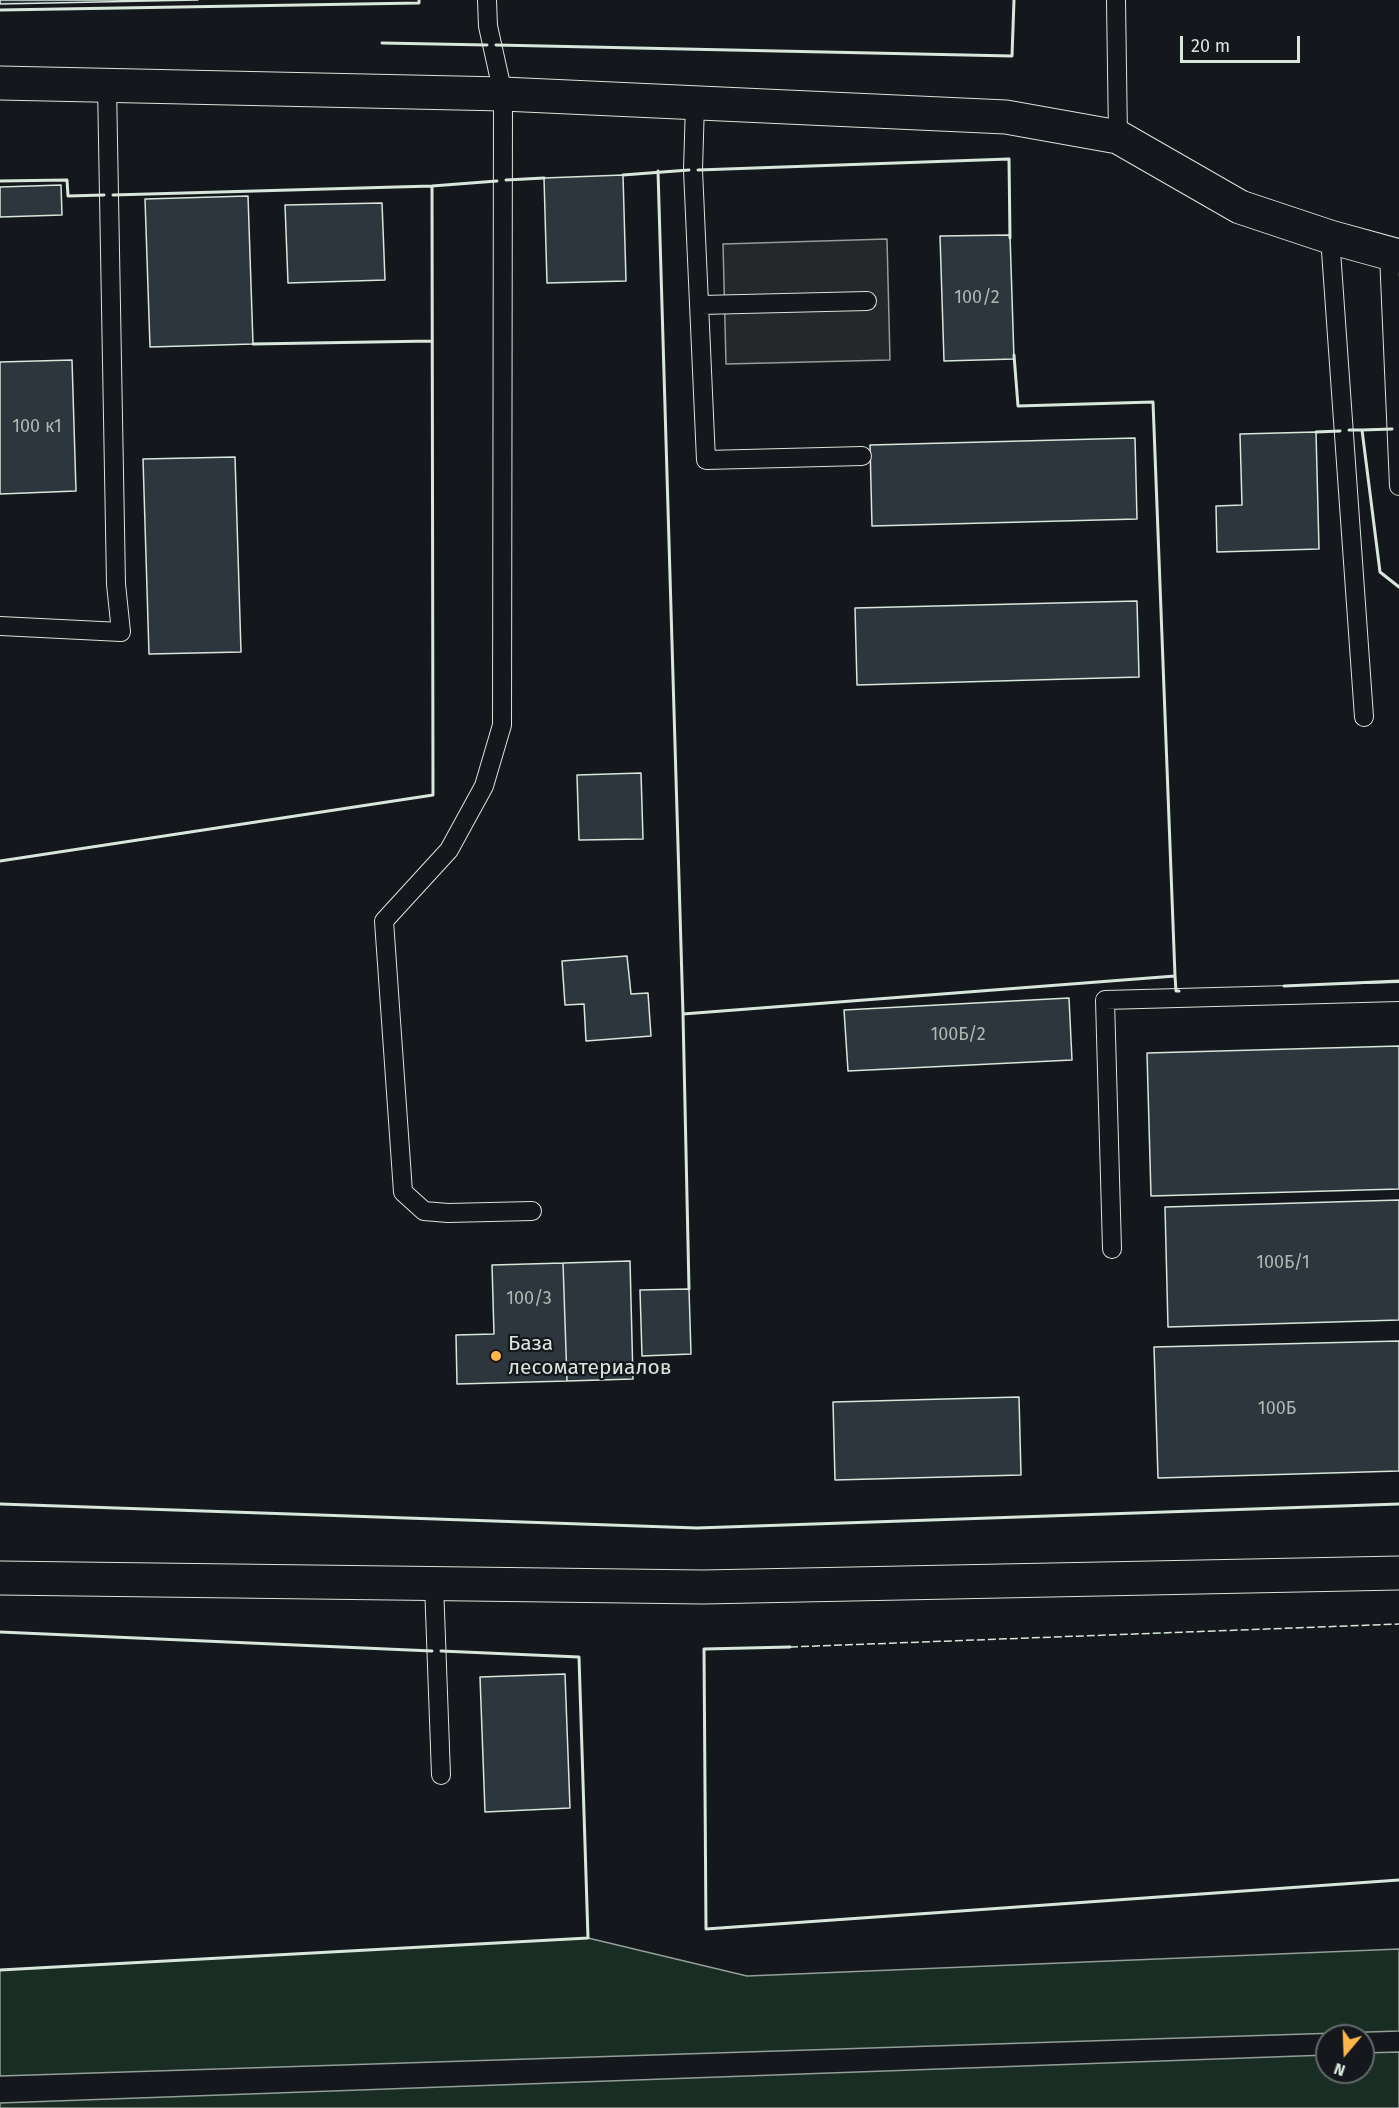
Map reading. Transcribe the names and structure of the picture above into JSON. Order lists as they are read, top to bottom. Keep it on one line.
{"places":["База лесоматериалов"],"house_numbers":["100/2","100 к1","100Б/2","100Б/1","100/3","100Б"],"scale_bar":"20 m","north":"bottom"}
